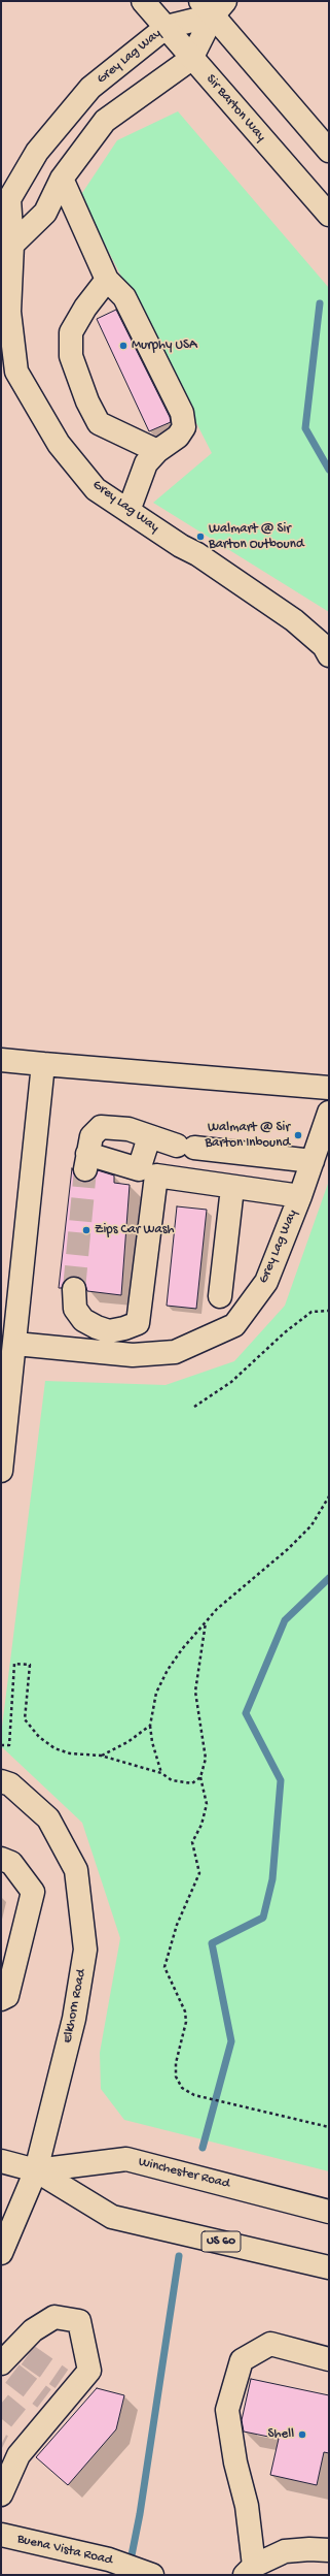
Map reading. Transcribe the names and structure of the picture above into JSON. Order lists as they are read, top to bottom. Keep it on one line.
{"streets":{"main road":["Grey Lag Way","Sir Barton Way","Elkhorn Road","Winchester Road","US 60","Buena Vista Road"]},"crossings":[["Grey Lag Way","Sir Barton Way"],["Elkhorn Road","Winchester Road"]],"places":["Murphy USA","Walmart @ Sir Barton Outbound","Walmart @ Sir Barton Inbound","Zips Car Wash","Shell"]}
